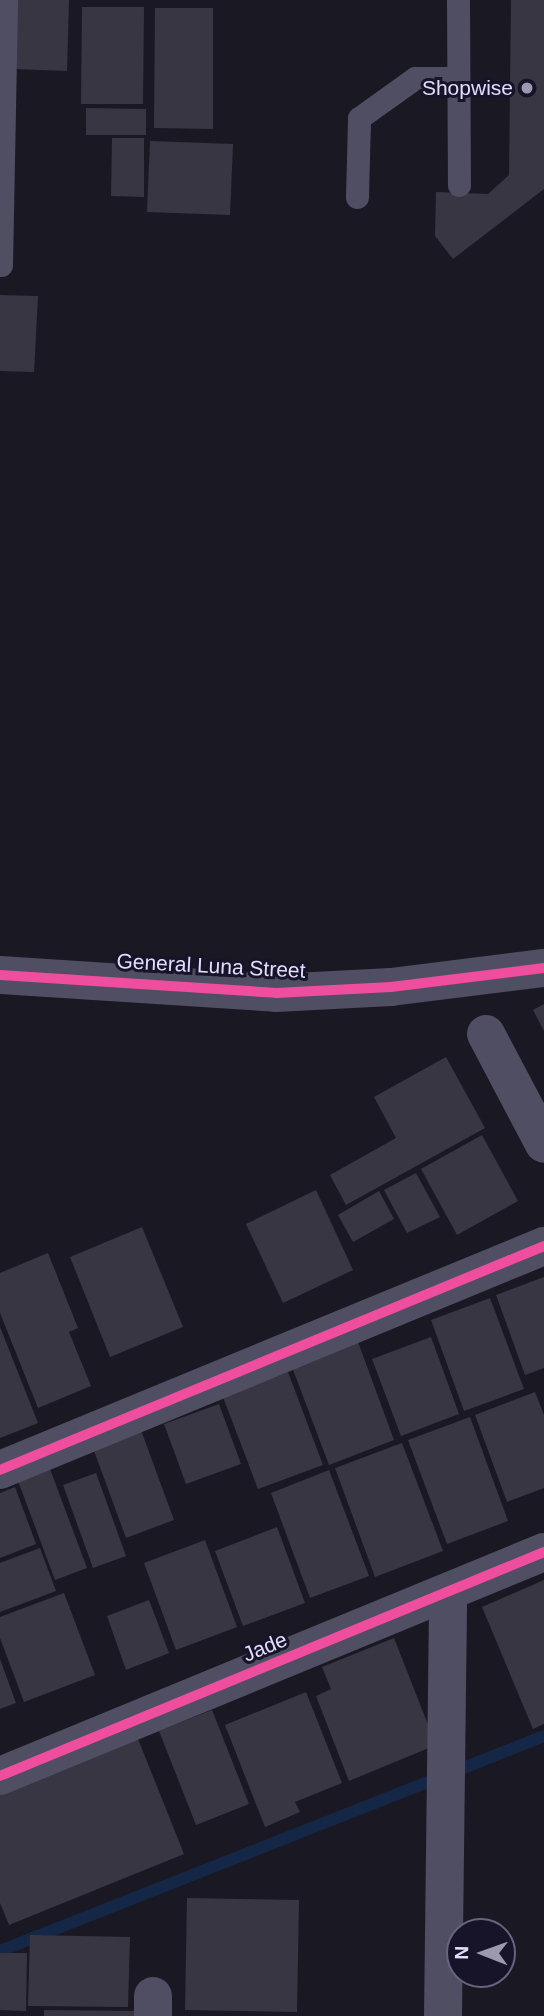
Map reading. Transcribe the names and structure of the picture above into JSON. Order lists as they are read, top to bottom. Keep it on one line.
{"streets":{"street":["General Luna Street","Jade"]},"places":["Shopwise"],"north":"left"}
